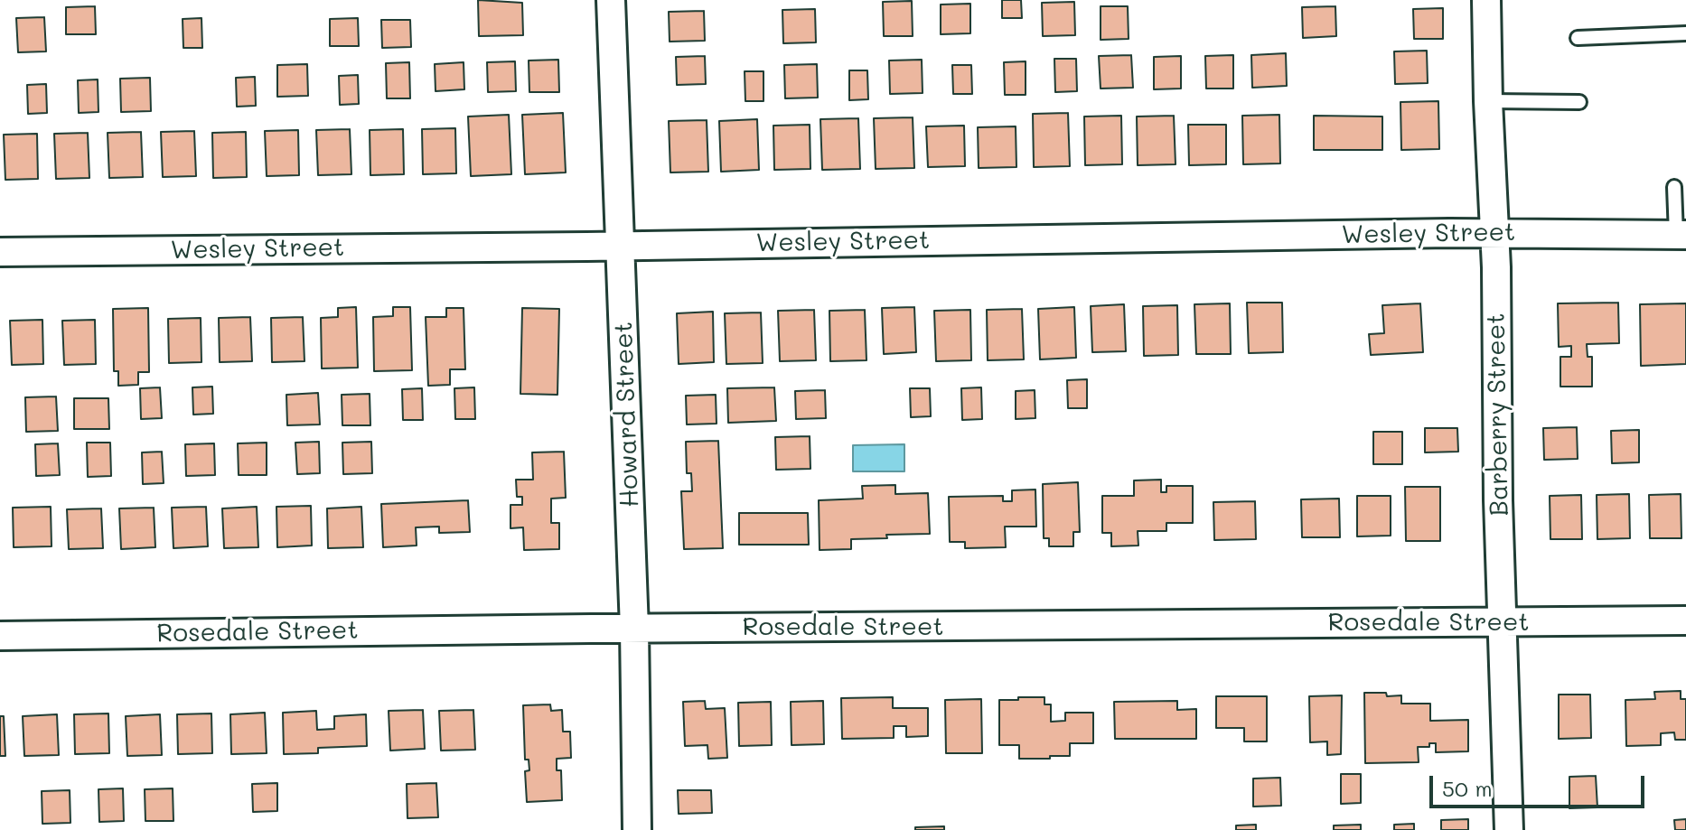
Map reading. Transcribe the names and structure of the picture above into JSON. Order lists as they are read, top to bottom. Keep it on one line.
{"streets":{"street":["Wesley Street","Howard Street","Barberry Street","Rosedale Street"]},"crossings":[["Wesley Street","Howard Street"],["Wesley Street","Barberry Street"],["Howard Street","Rosedale Street"],["Barberry Street","Rosedale Street"]],"scale_bar":"50 m"}
